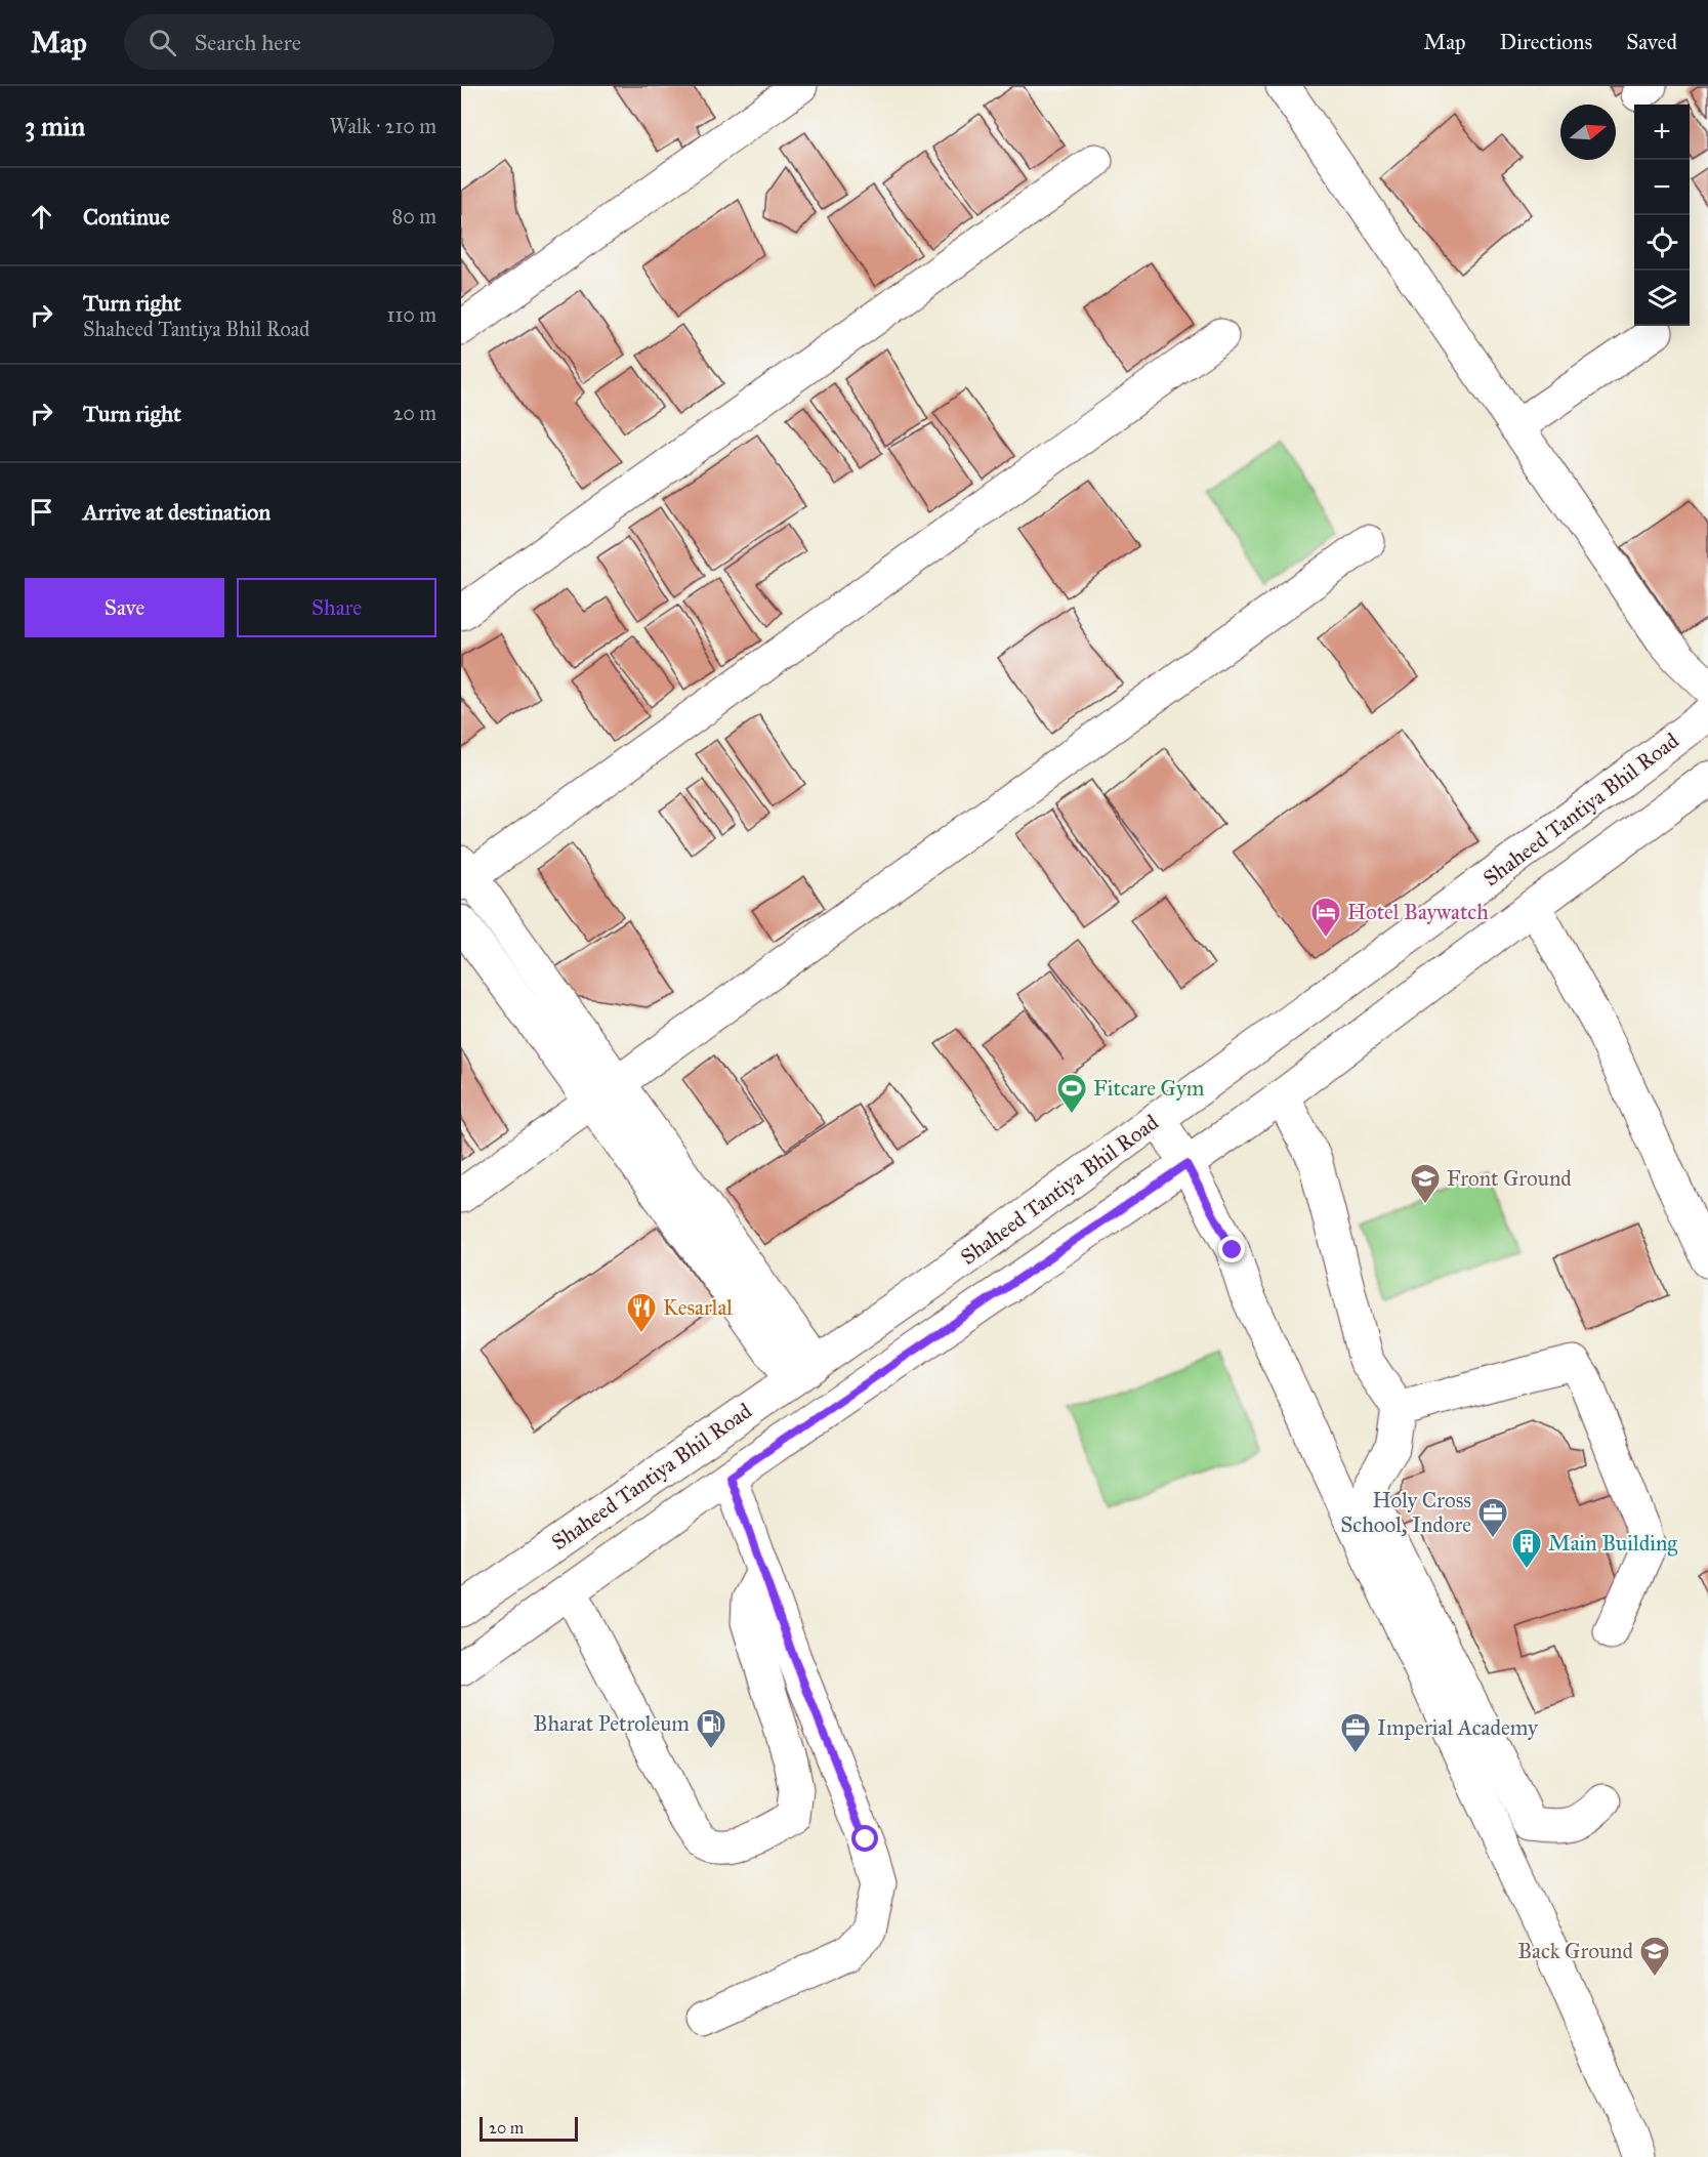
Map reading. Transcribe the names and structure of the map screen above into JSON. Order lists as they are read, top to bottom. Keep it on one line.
{"streets":{"street":["Shaheed Tantiya Bhil Road"]},"places":{"hotel":["Hotel Baywatch"],"sports":["Fitcare Gym"],"school or university":["Front Ground","Back Ground"],"restaurant":["Kesarlal"],"office":["Holy Cross School, Indore","Imperial Academy"],"building":["Main Building"],"fuel station":["Bharat Petroleum"]},"scale_bar":"20 m","north":"right","page":{"header":"Map","search":"Search here","nav":["Map","Directions","Saved"],"heading":["3 min","Walk · 210 m"],"map_buttons":["+","−"],"list":[["Continue","80 m"],["Turn right","Shaheed Tantiya Bhil Road","110 m"],["Turn right","20 m"],"Arrive at destination"],"buttons":["Save","Share"],"scale":"20 m"}}
